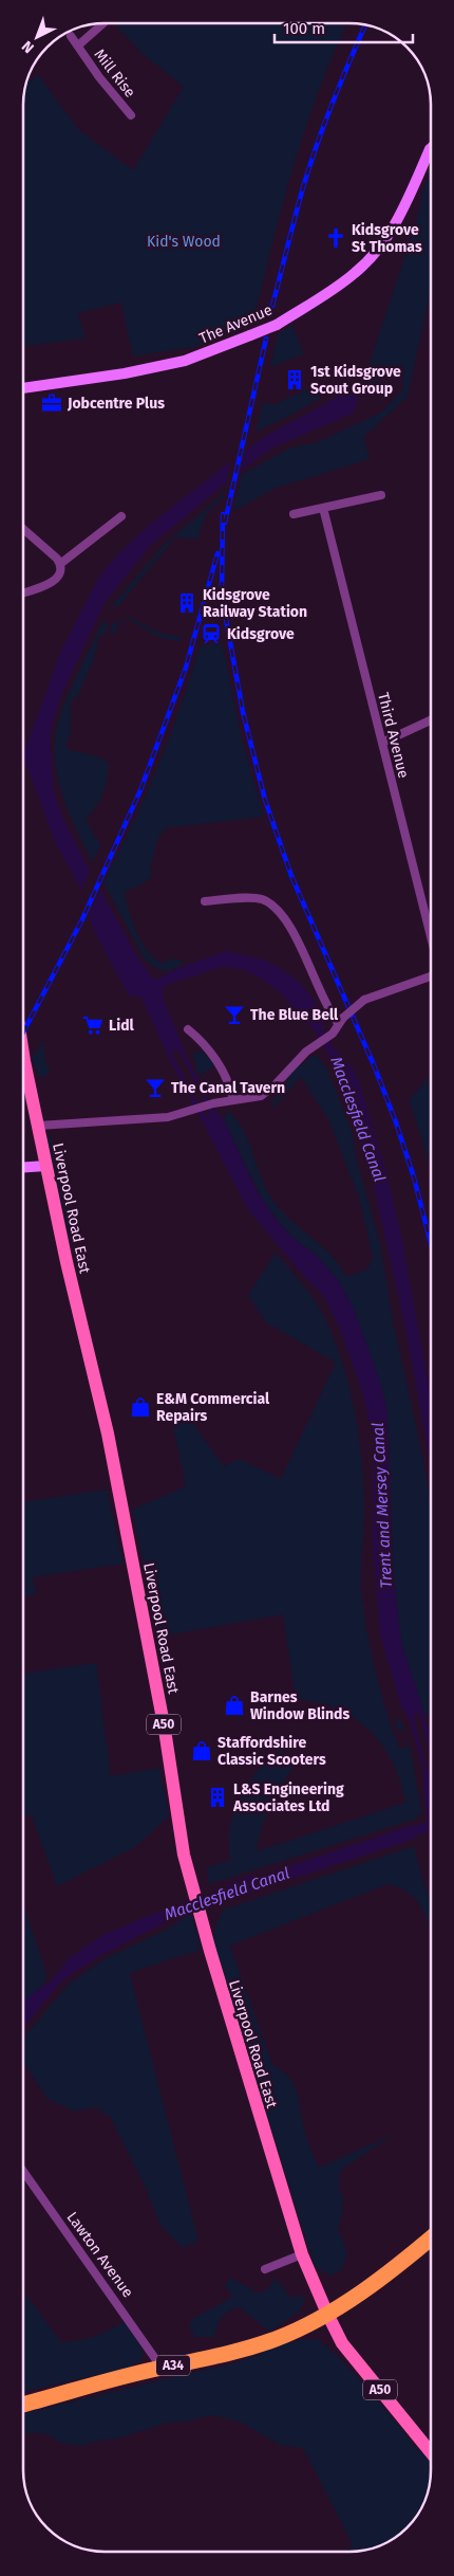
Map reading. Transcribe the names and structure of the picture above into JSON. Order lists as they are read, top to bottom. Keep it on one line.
{"streets":{"highway":["A34"],"main road":["The Avenue","Liverpool Road East","A50"],"street":["Mill Rise","Third Avenue","Lawton Avenue"]},"crossings":[["Liverpool Road East","A50"],["Liverpool Road East","A34"],["A50","A34"],["Lawton Avenue","A34"]],"water":["Macclesfield Canal","Trent and Mersey Canal"],"parks":["Kid's Wood"],"places":{"church":["Kidsgrove St Thomas"],"building":["1st Kidsgrove Scout Group","Kidsgrove Railway Station","L&S Engineering Associates Ltd"],"office":["Jobcentre Plus"],"station":["Kidsgrove"],"bar":["The Blue Bell","The Canal Tavern"],"supermarket":["Lidl"],"shop":["E&M Commercial Repairs","Barnes Window Blinds","Staffordshire Classic Scooters"]},"scale_bar":"100 m","north":"bottom left"}
